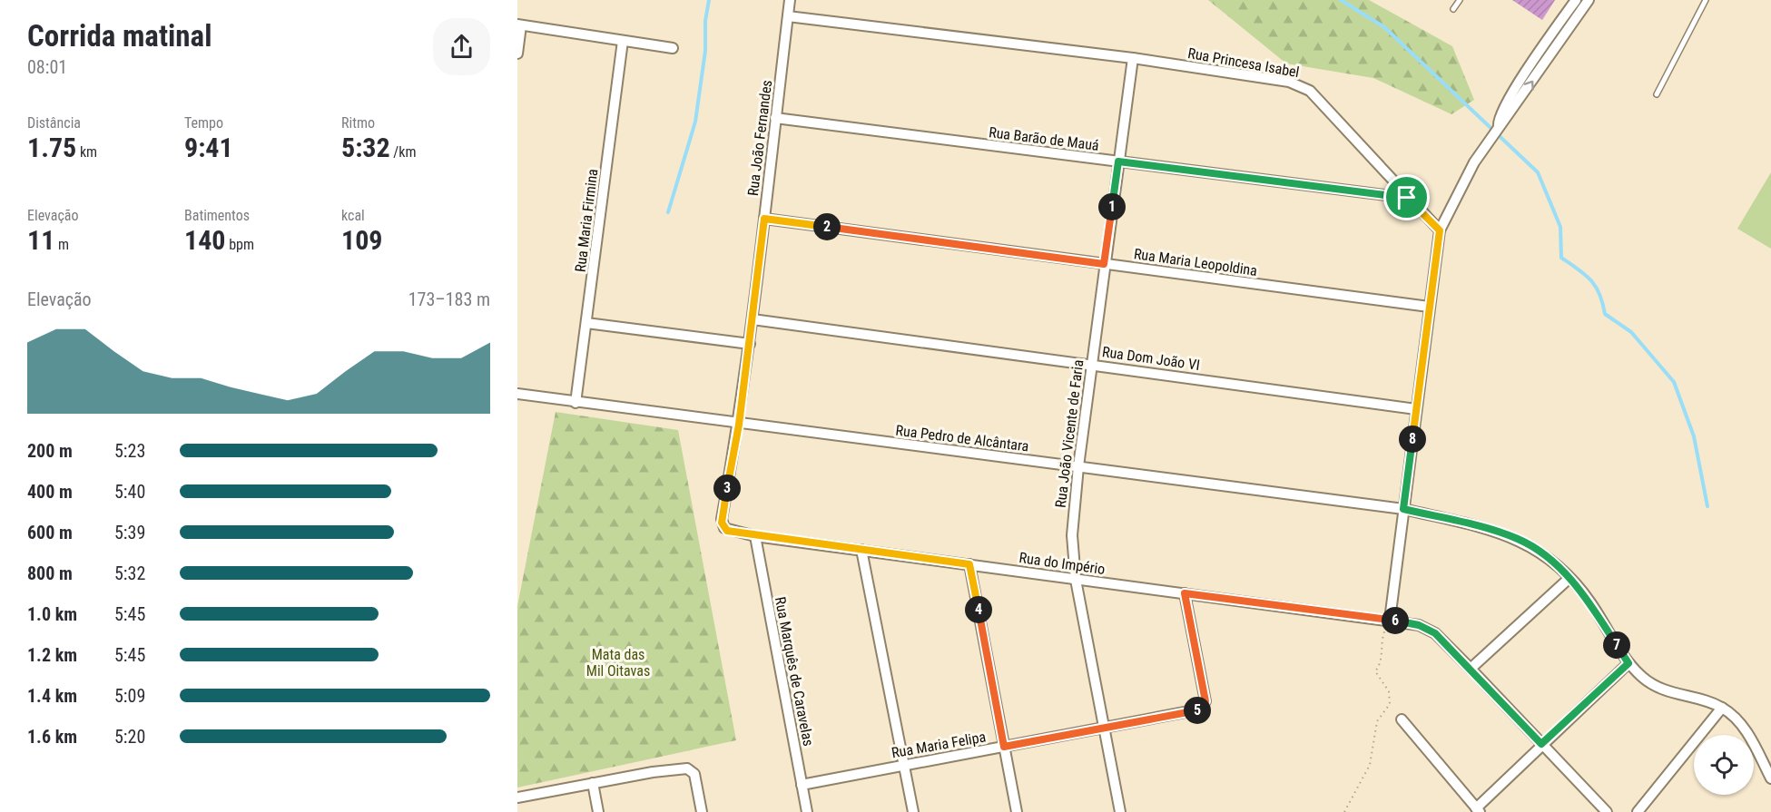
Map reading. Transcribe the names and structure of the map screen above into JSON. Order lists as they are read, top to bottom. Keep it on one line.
{"streets":{"street":["Rua Princesa Isabel","Rua João Fernandes","Rua Barão de Mauá","Rua Maria Firmina","Rua Maria Leopoldina","Rua Dom João VI","Rua João Vicente de Faria","Rua Pedro de Alcântara","Rua do Império","Rua Marquês de Caravelas","Rua Maria Felipa"]},"crossings":[["Rua Princesa Isabel","Rua João Fernandes"],["Rua Princesa Isabel","Rua Barão de Mauá"],["Rua Princesa Isabel","Rua João Vicente de Faria"],["Rua João Fernandes","Rua Barão de Mauá"],["Rua João Fernandes","Rua Maria Leopoldina"],["Rua João Fernandes","Rua Dom João VI"],["Rua João Fernandes","Rua Pedro de Alcântara"],["Rua João Fernandes","Rua do Império"],["Rua Barão de Mauá","Rua João Vicente de Faria"],["Rua Maria Firmina","Rua Pedro de Alcântara"],["Rua Maria Leopoldina","Rua João Vicente de Faria"],["Rua Dom João VI","Rua João Vicente de Faria"],["Rua João Vicente de Faria","Rua Pedro de Alcântara"],["Rua João Vicente de Faria","Rua do Império"],["Rua João Vicente de Faria","Rua Maria Felipa"],["Rua do Império","Rua Marquês de Caravelas"],["Rua do Império","Rua Maria Felipa"],["Rua Marquês de Caravelas","Rua Maria Felipa"]],"parks":["Mata das Mil Oitavas"],"page":{"heading":["Corrida matinal","08:01"],"stats":[["Distância","1.75 km"],["Tempo","9:41"],["Ritmo","5:32 /km"],["Elevação","11 m"],["Batimentos","140 bpm"],["kcal","109"]],"pins":["1","2","8","3","4","6","7","5"],"chart":["Elevação","173–183 m"],"list":[{"name":"200 m","note":"5:23"},{"name":"400 m","note":"5:40"},{"name":"600 m","note":"5:39"},{"name":"800 m","note":"5:32"},{"name":"1.0 km","note":"5:45"},{"name":"1.2 km","note":"5:45"},{"name":"1.4 km","note":"5:09"},{"name":"1.6 km","note":"5:20"}]}}
